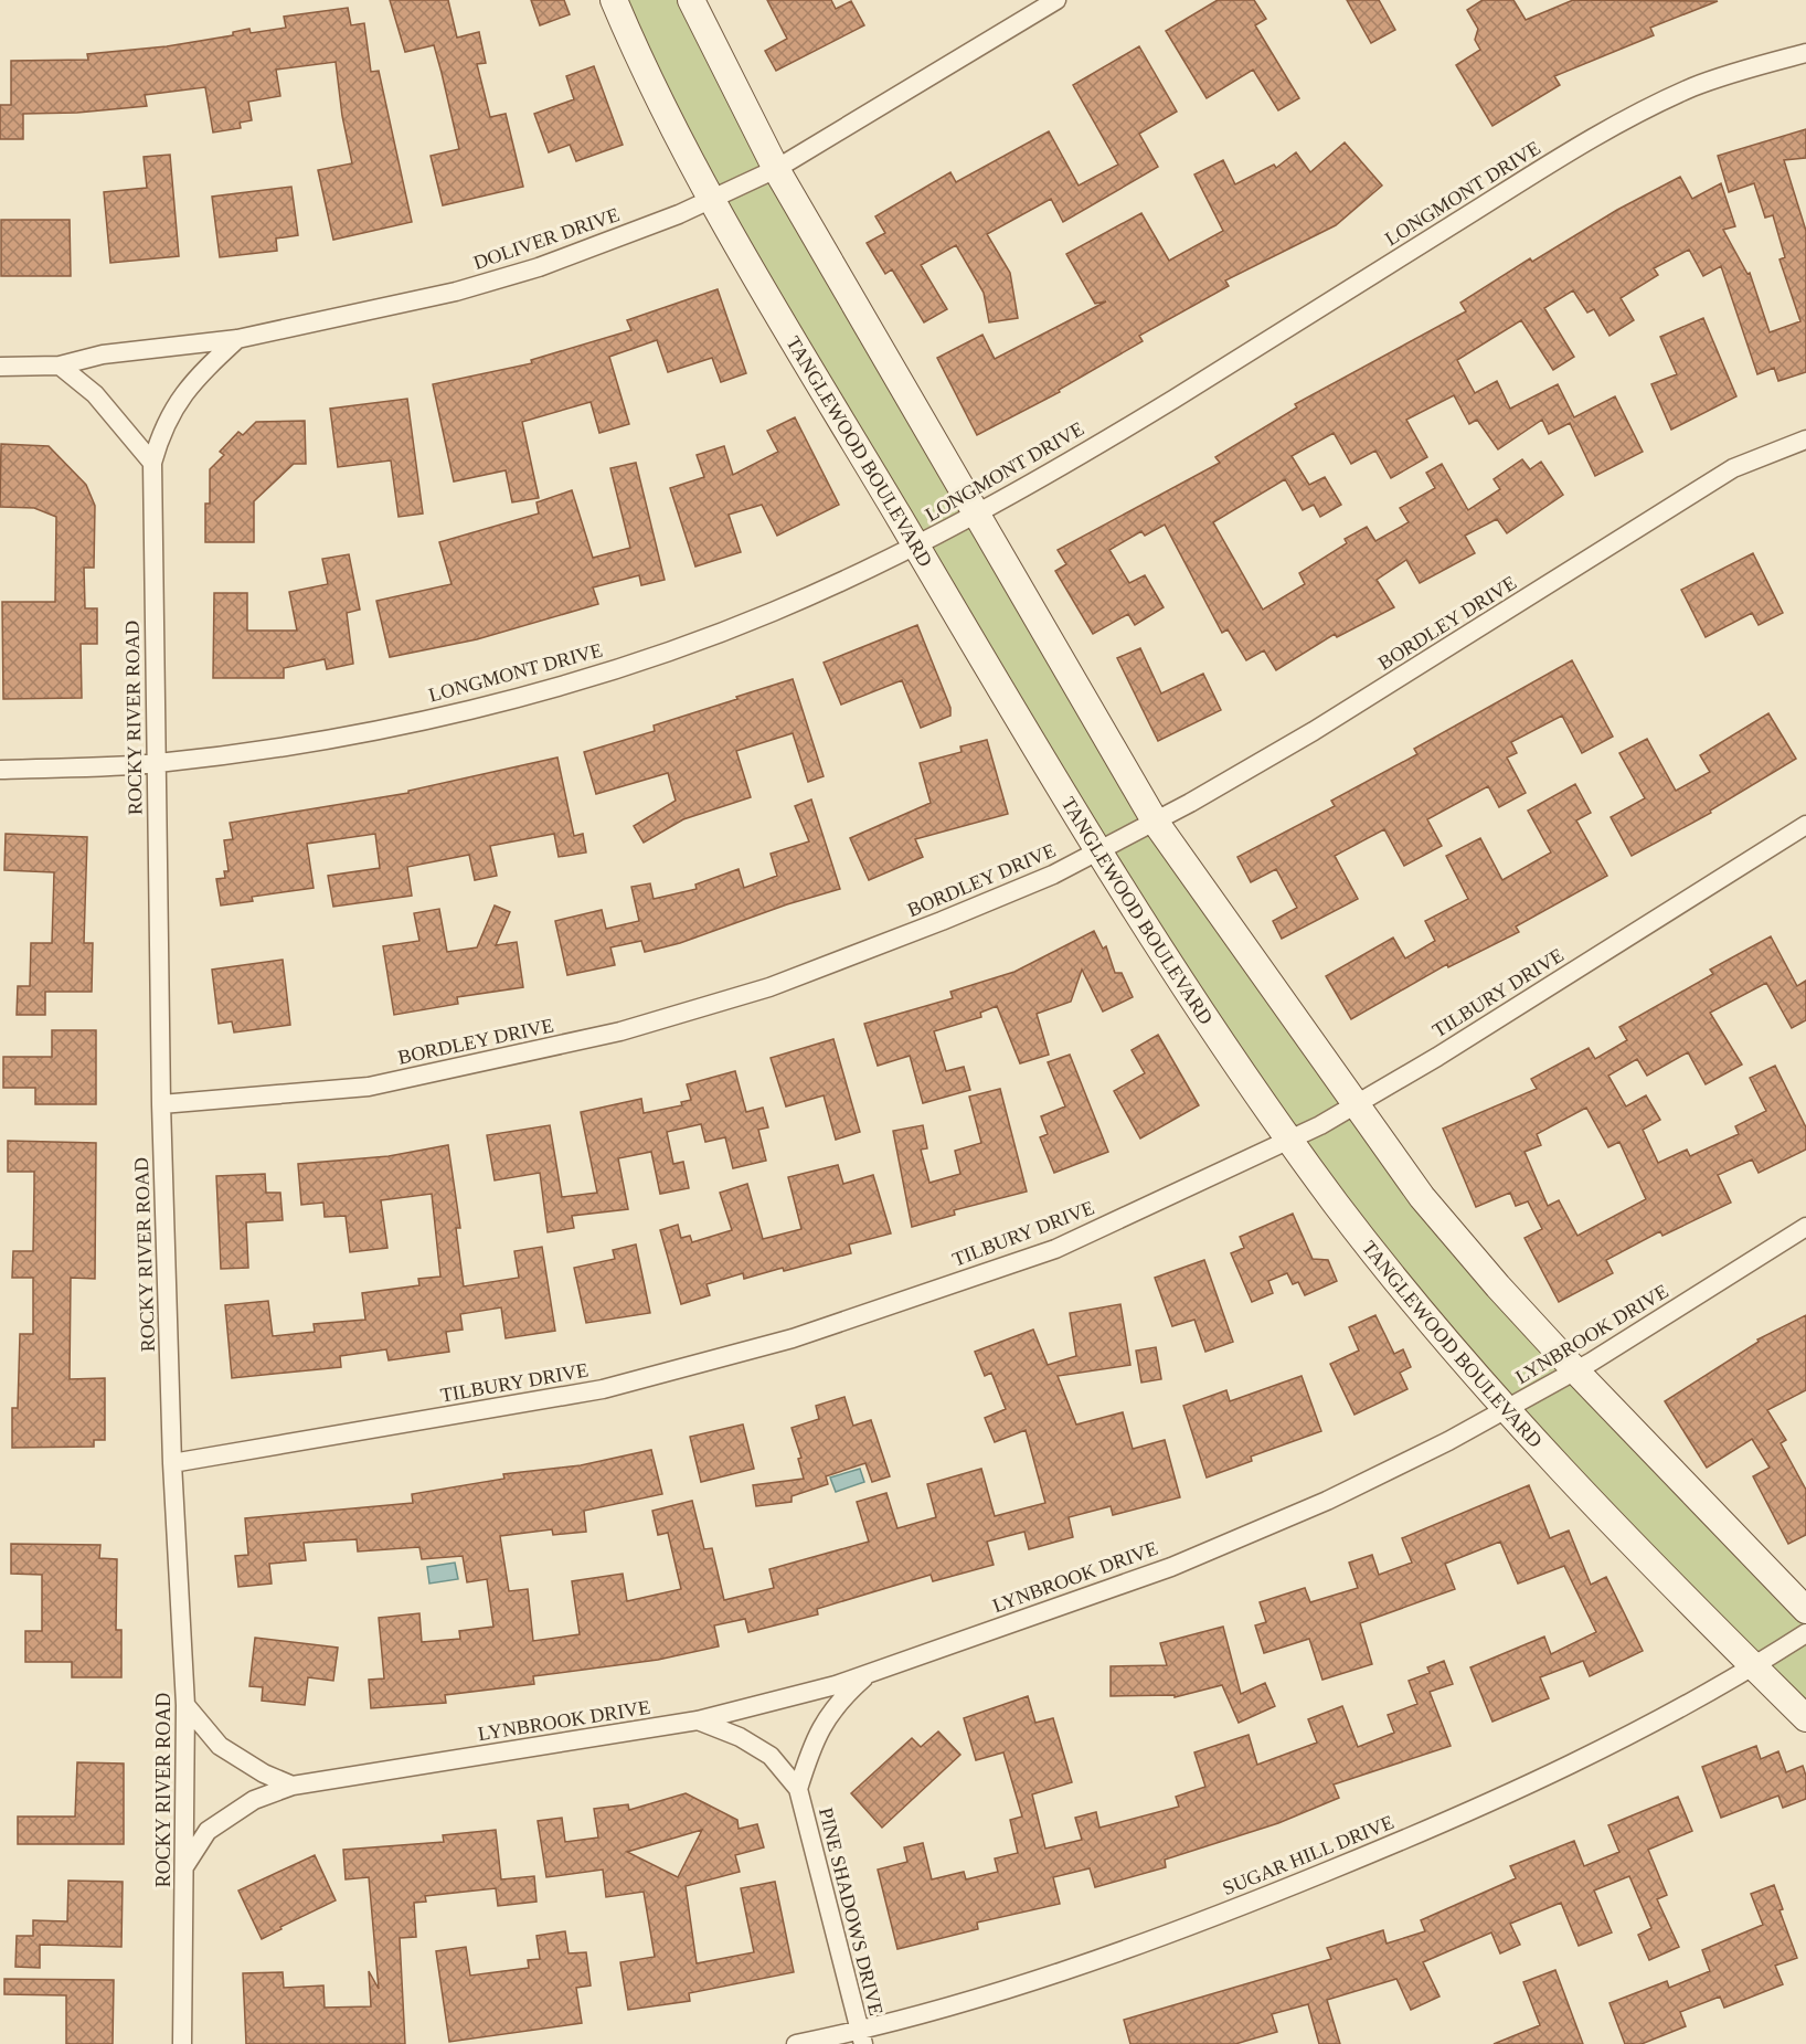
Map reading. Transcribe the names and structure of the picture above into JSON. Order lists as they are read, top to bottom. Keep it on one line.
{"streets":{"street":["LONGMONT DRIVE","DOLIVER DRIVE","TANGLEWOOD BOULEVARD","BORDLEY DRIVE","ROCKY RIVER ROAD","TILBURY DRIVE","LYNBROOK DRIVE","SUGAR HILL DRIVE","PINE SHADOWS DRIVE"]},"crossings":[["LONGMONT DRIVE","TANGLEWOOD BOULEVARD"],["LONGMONT DRIVE","ROCKY RIVER ROAD"],["DOLIVER DRIVE","TANGLEWOOD BOULEVARD"],["DOLIVER DRIVE","ROCKY RIVER ROAD"],["TANGLEWOOD BOULEVARD","BORDLEY DRIVE"],["TANGLEWOOD BOULEVARD","TILBURY DRIVE"],["TANGLEWOOD BOULEVARD","LYNBROOK DRIVE"],["TANGLEWOOD BOULEVARD","SUGAR HILL DRIVE"],["BORDLEY DRIVE","ROCKY RIVER ROAD"],["ROCKY RIVER ROAD","TILBURY DRIVE"],["ROCKY RIVER ROAD","LYNBROOK DRIVE"],["LYNBROOK DRIVE","PINE SHADOWS DRIVE"],["SUGAR HILL DRIVE","PINE SHADOWS DRIVE"]]}
